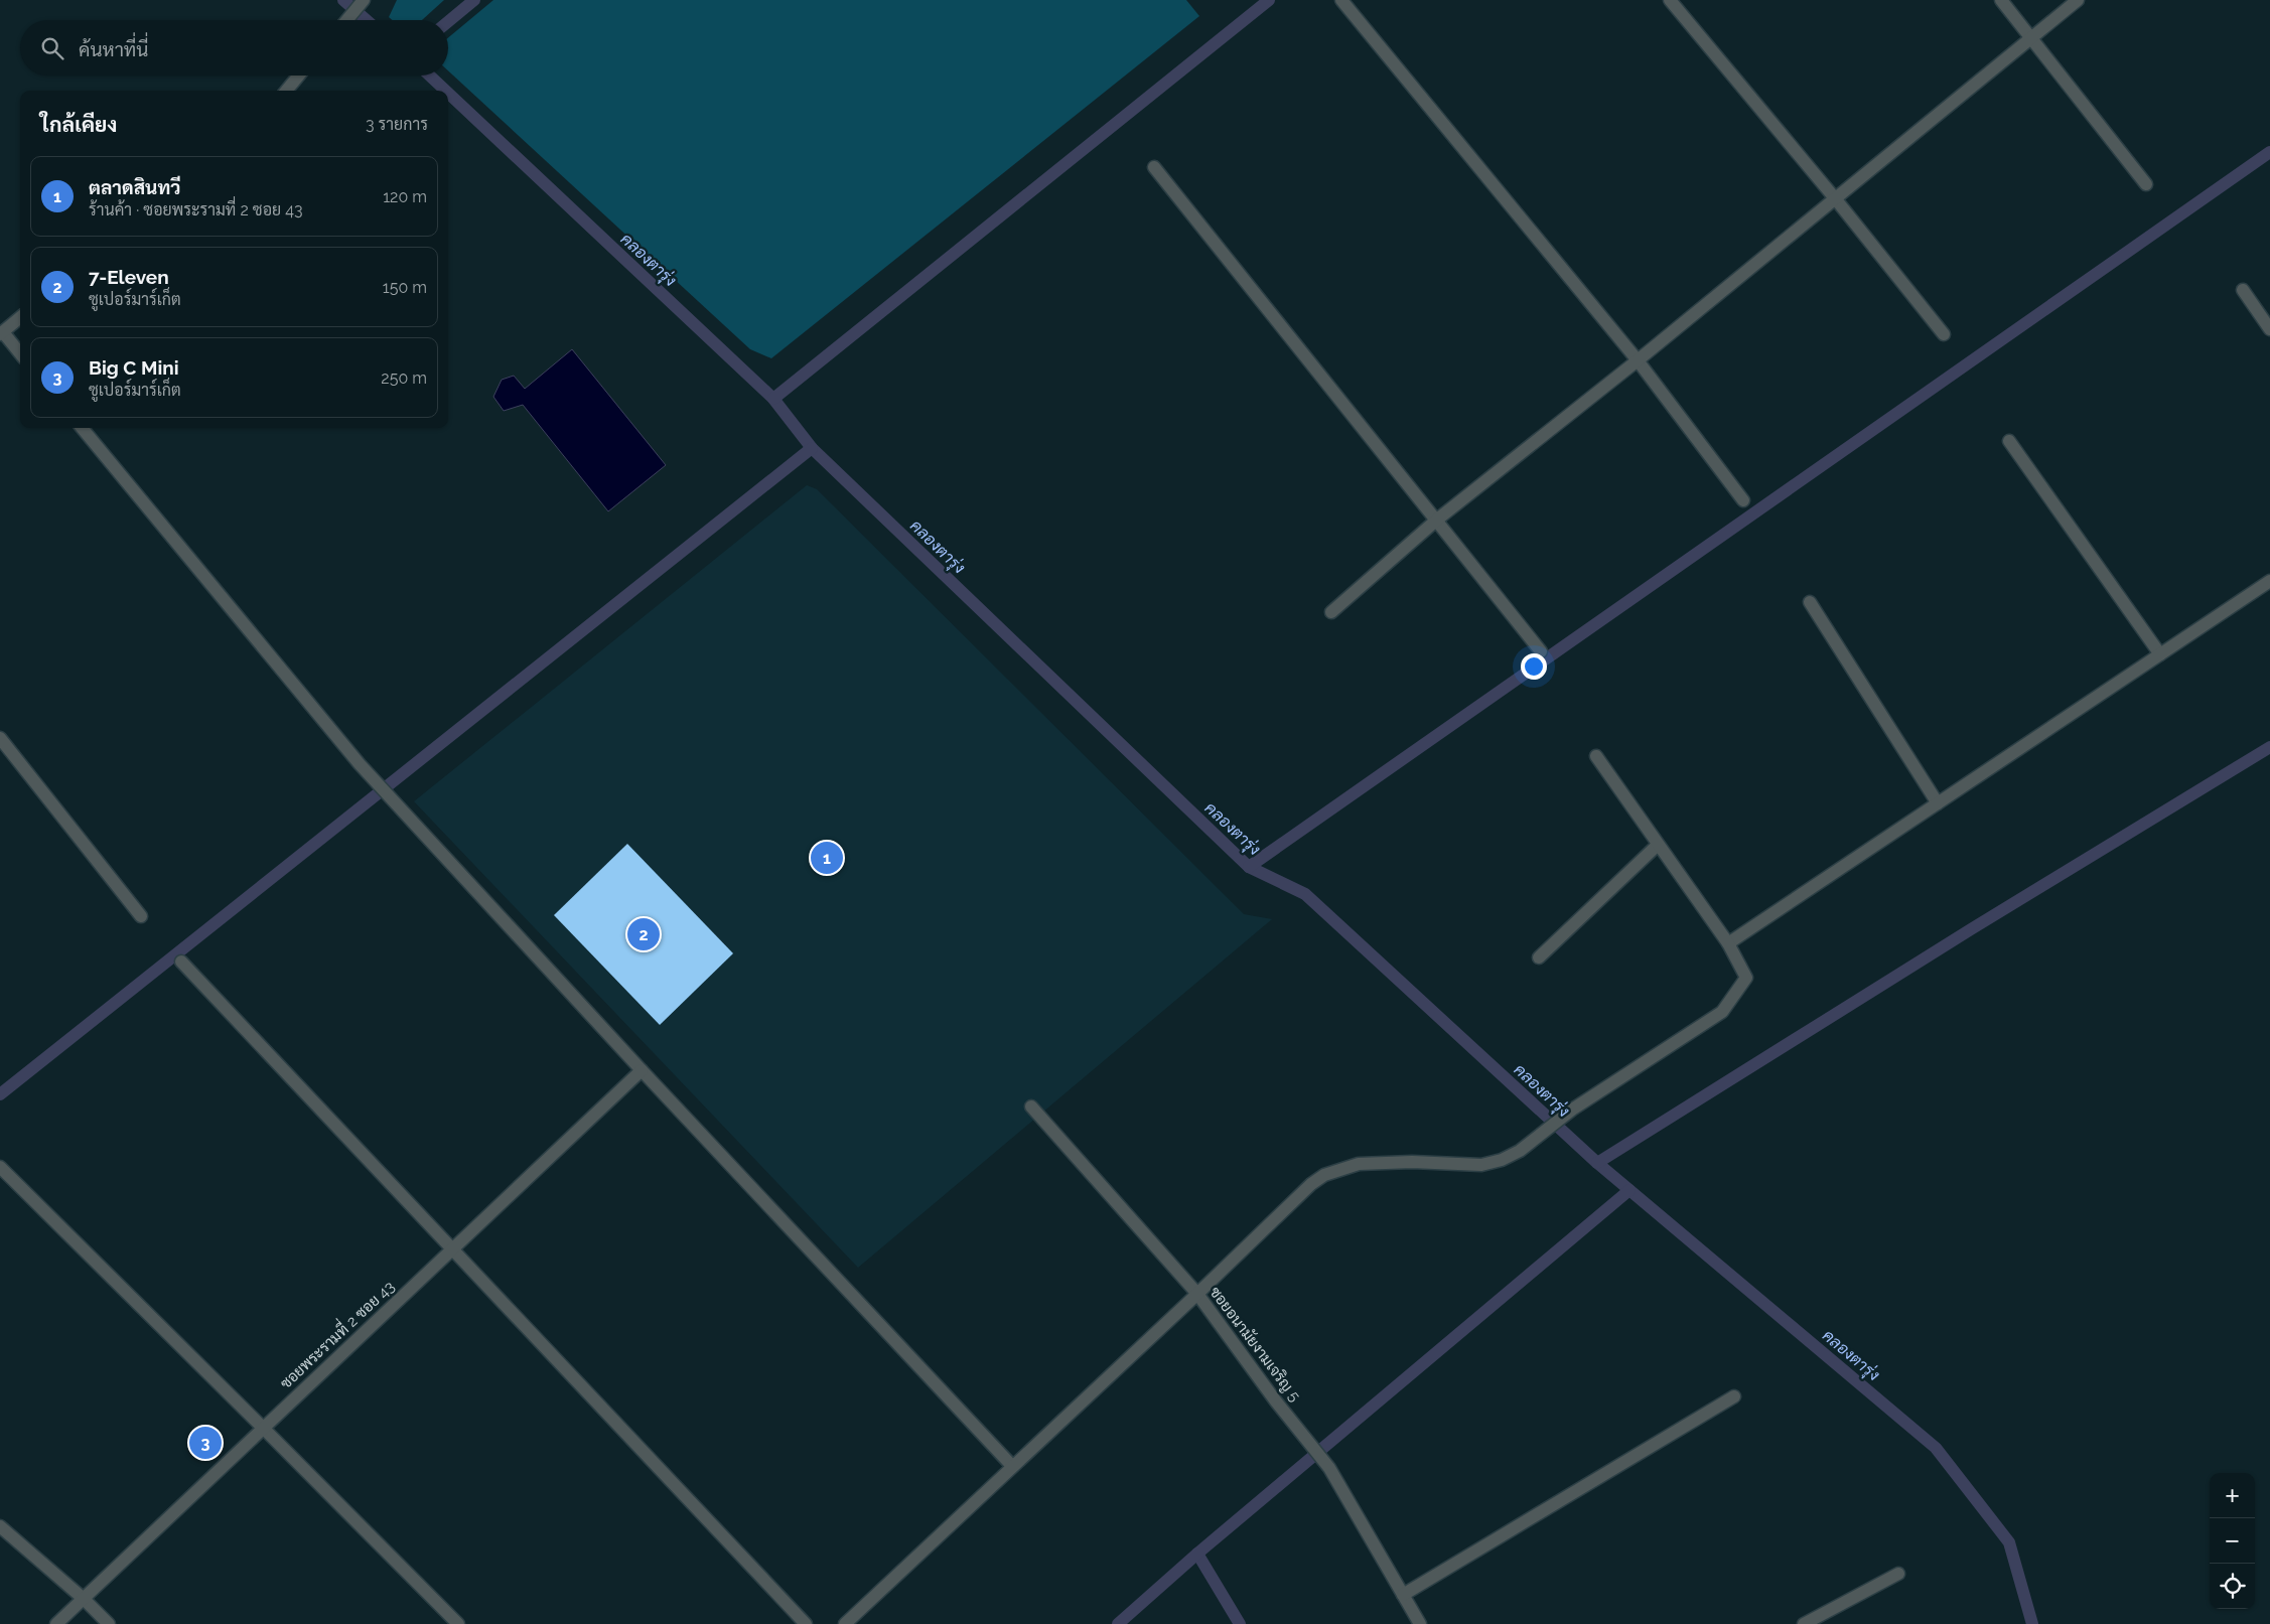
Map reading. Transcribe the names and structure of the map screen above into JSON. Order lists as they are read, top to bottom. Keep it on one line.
{"streets":{"street":["ซอยพระรามที่ 2 ซอย 43","ซอยอนามัยงามเจริญ 5"]},"water":["คลองตารุ่ง"],"page":{"search":"ค้นหาที่นี่","heading":["ใกล้เคียง","3 รายการ"],"list":[{"mark":"1","name":"ตลาดสินทวี","note":"ร้านค้า · ซอยพระรามที่ 2 ซอย 43","value":"120 m"},{"mark":"2","name":"7-Eleven","note":"ซูเปอร์มาร์เก็ต","value":"150 m"},{"mark":"3","name":"Big C Mini","note":"ซูเปอร์มาร์เก็ต","value":"250 m"}],"pins":["1","2","3"],"map_buttons":["+","−"]}}
